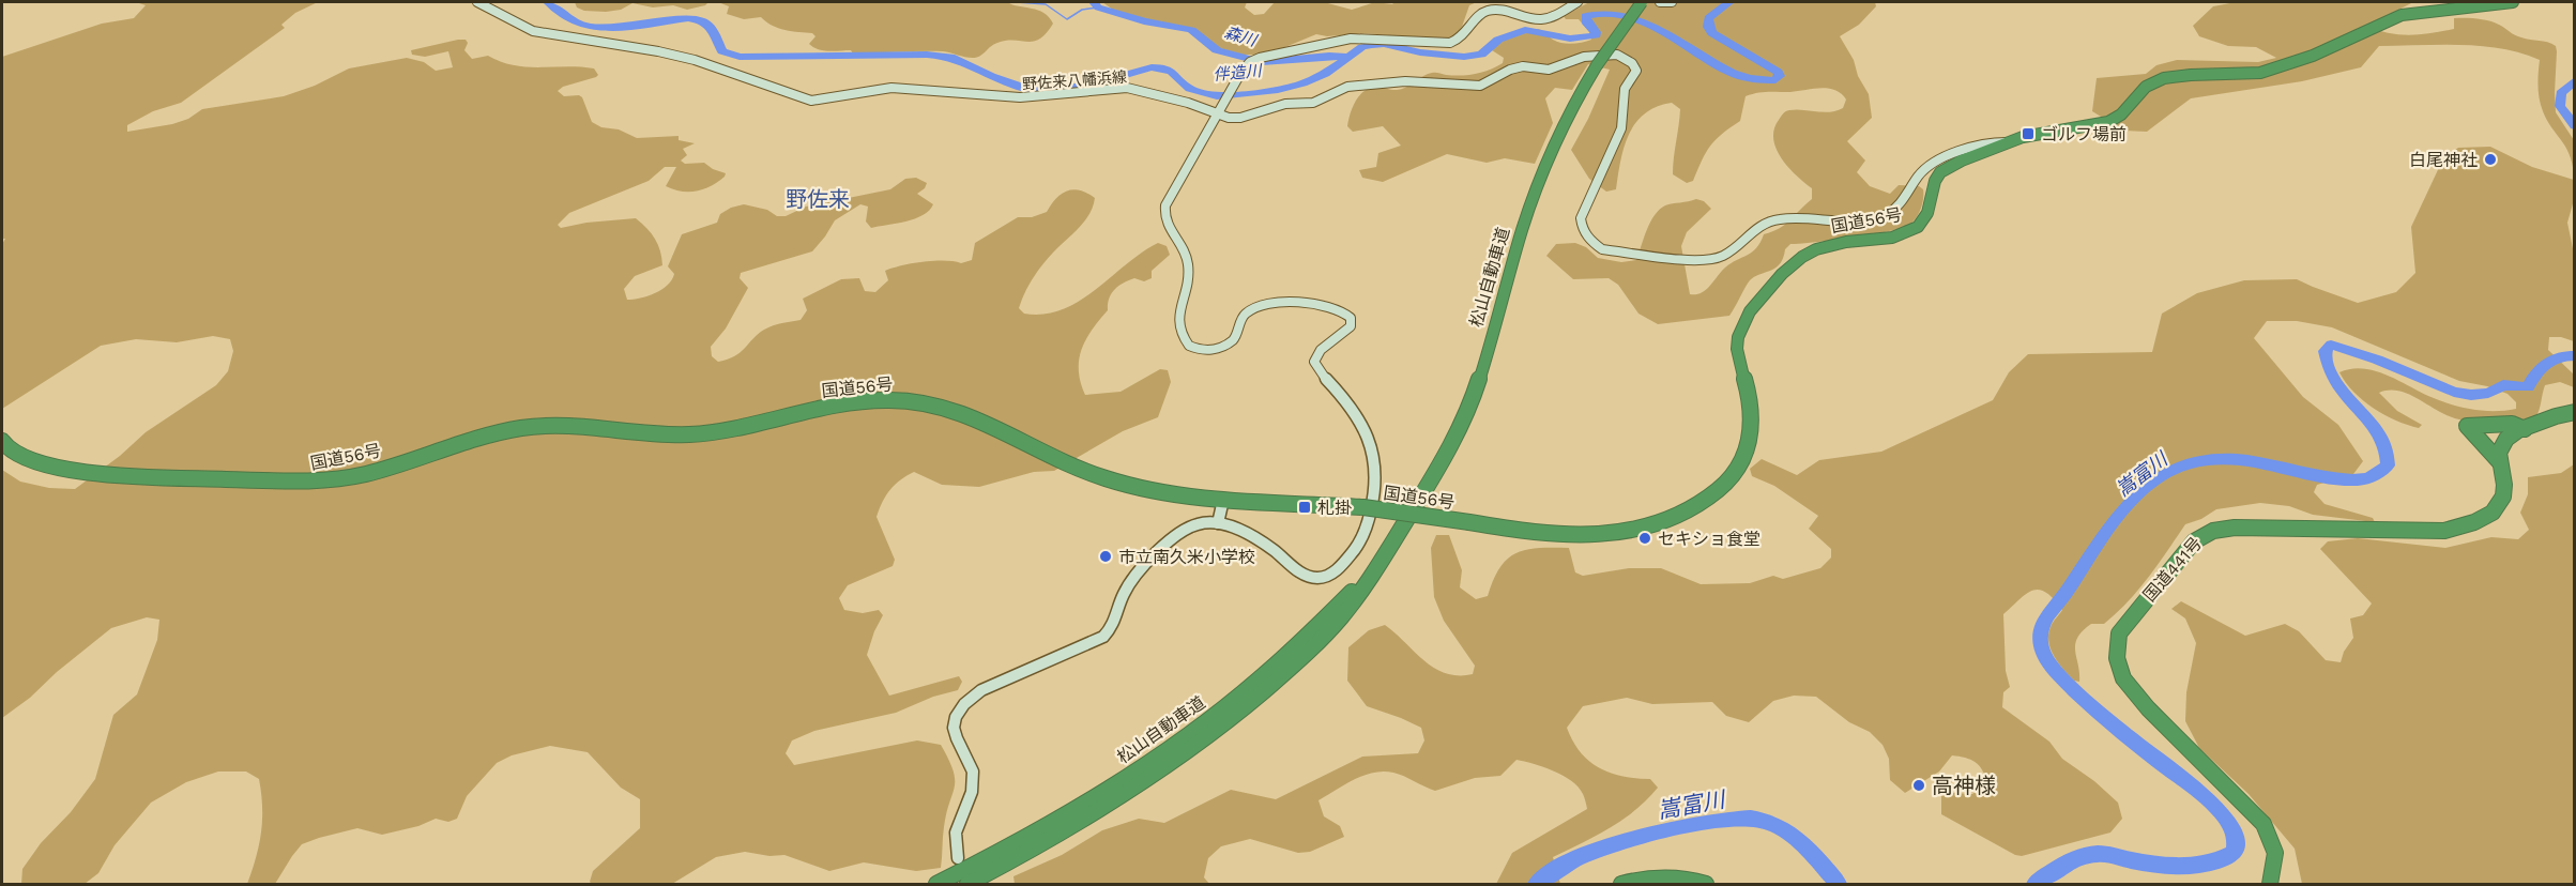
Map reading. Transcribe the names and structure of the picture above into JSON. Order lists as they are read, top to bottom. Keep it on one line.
{"streets":{"highway":["国道56号","松山自動車道","国道441号"],"main road":["野佐来八幡浜線"]},"crossings":[["野佐来八幡浜線","国道56号"]],"districts":["野佐来"],"water":["森川","伴造川","嵩富川"],"places":{"transit":["ゴルフ場前","札掛"],"other":["白尾神社","セキショ食堂","市立南久米小学校","高神様"]}}
